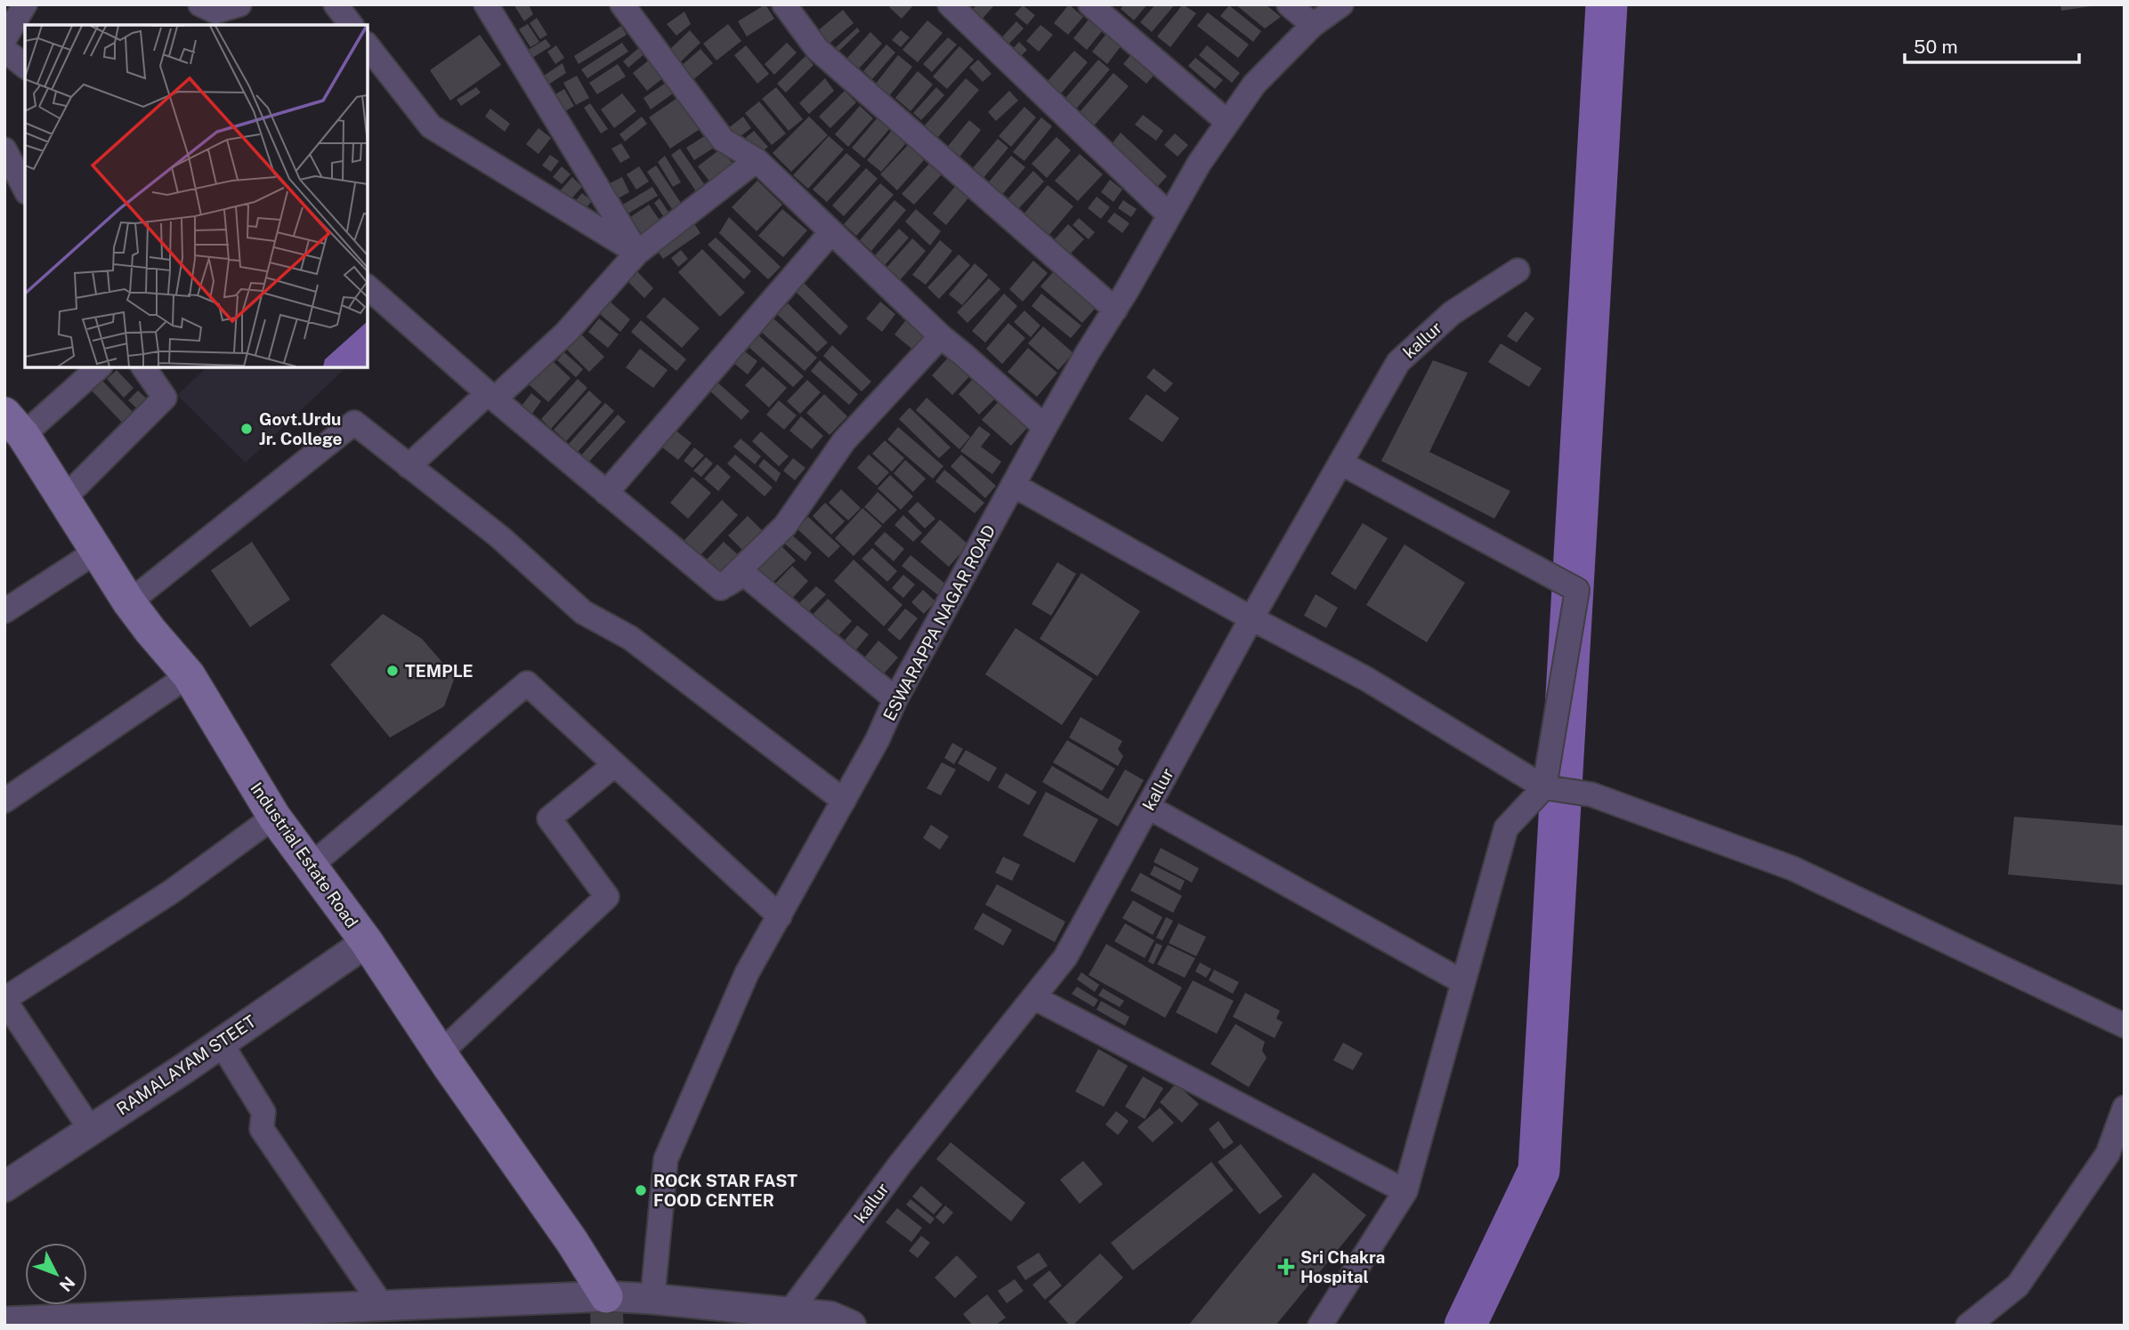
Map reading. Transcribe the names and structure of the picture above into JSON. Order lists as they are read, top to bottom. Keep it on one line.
{"streets":{"main road":["Industrial Estate Road"],"street":["kallur","ESWARAPPA NAGAR ROAD","RAMALAYAM STEET"]},"crossings":[["Industrial Estate Road","RAMALAYAM STEET"]],"places":{"other":["Govt.Urdu Jr. College","TEMPLE","ROCK STAR FAST FOOD CENTER"],"health":["Sri Chakra Hospital"]},"scale_bar":"50 m","north":"bottom right"}
